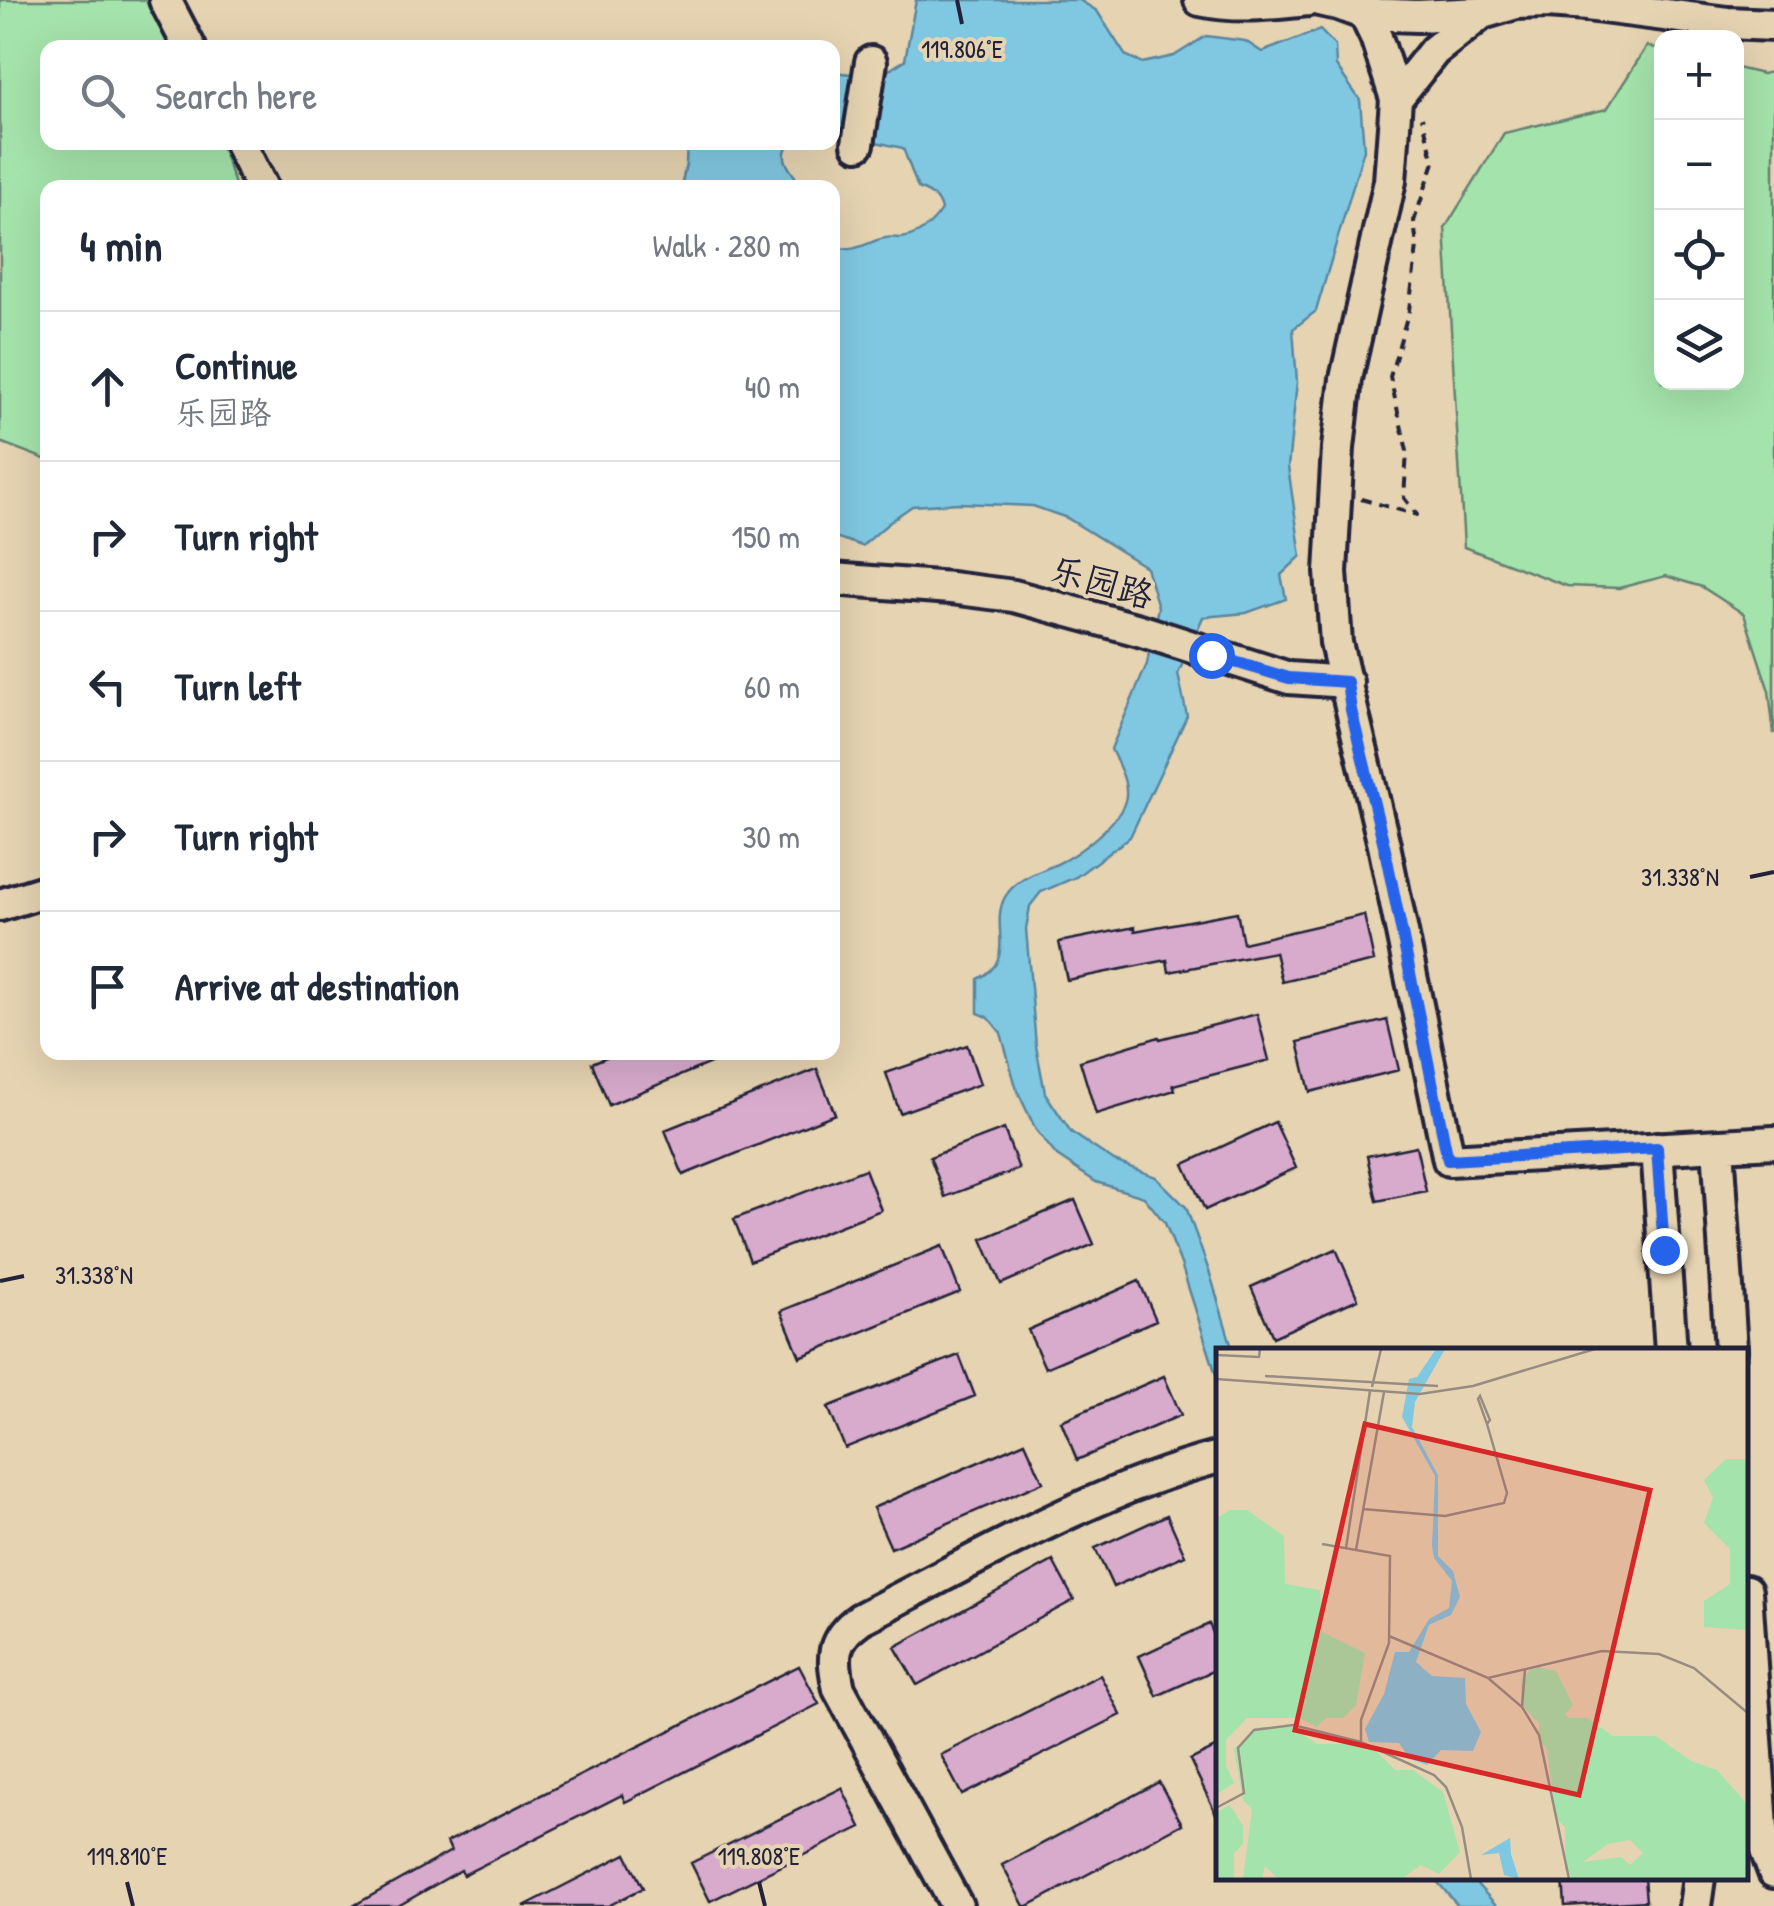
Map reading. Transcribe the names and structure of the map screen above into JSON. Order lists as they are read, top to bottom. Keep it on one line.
{"streets":{"street":["乐园路"]},"page":{"map_buttons":["+","−"],"search":"Search here","heading":["4 min","Walk · 280 m"],"list":[["Continue","乐园路","40 m"],["Turn right","150 m"],["Turn left","60 m"],["Turn right","30 m"],"Arrive at destination"]},"coordinates":["119.806°E","31.338°N","119.810°E","119.808°E"]}
